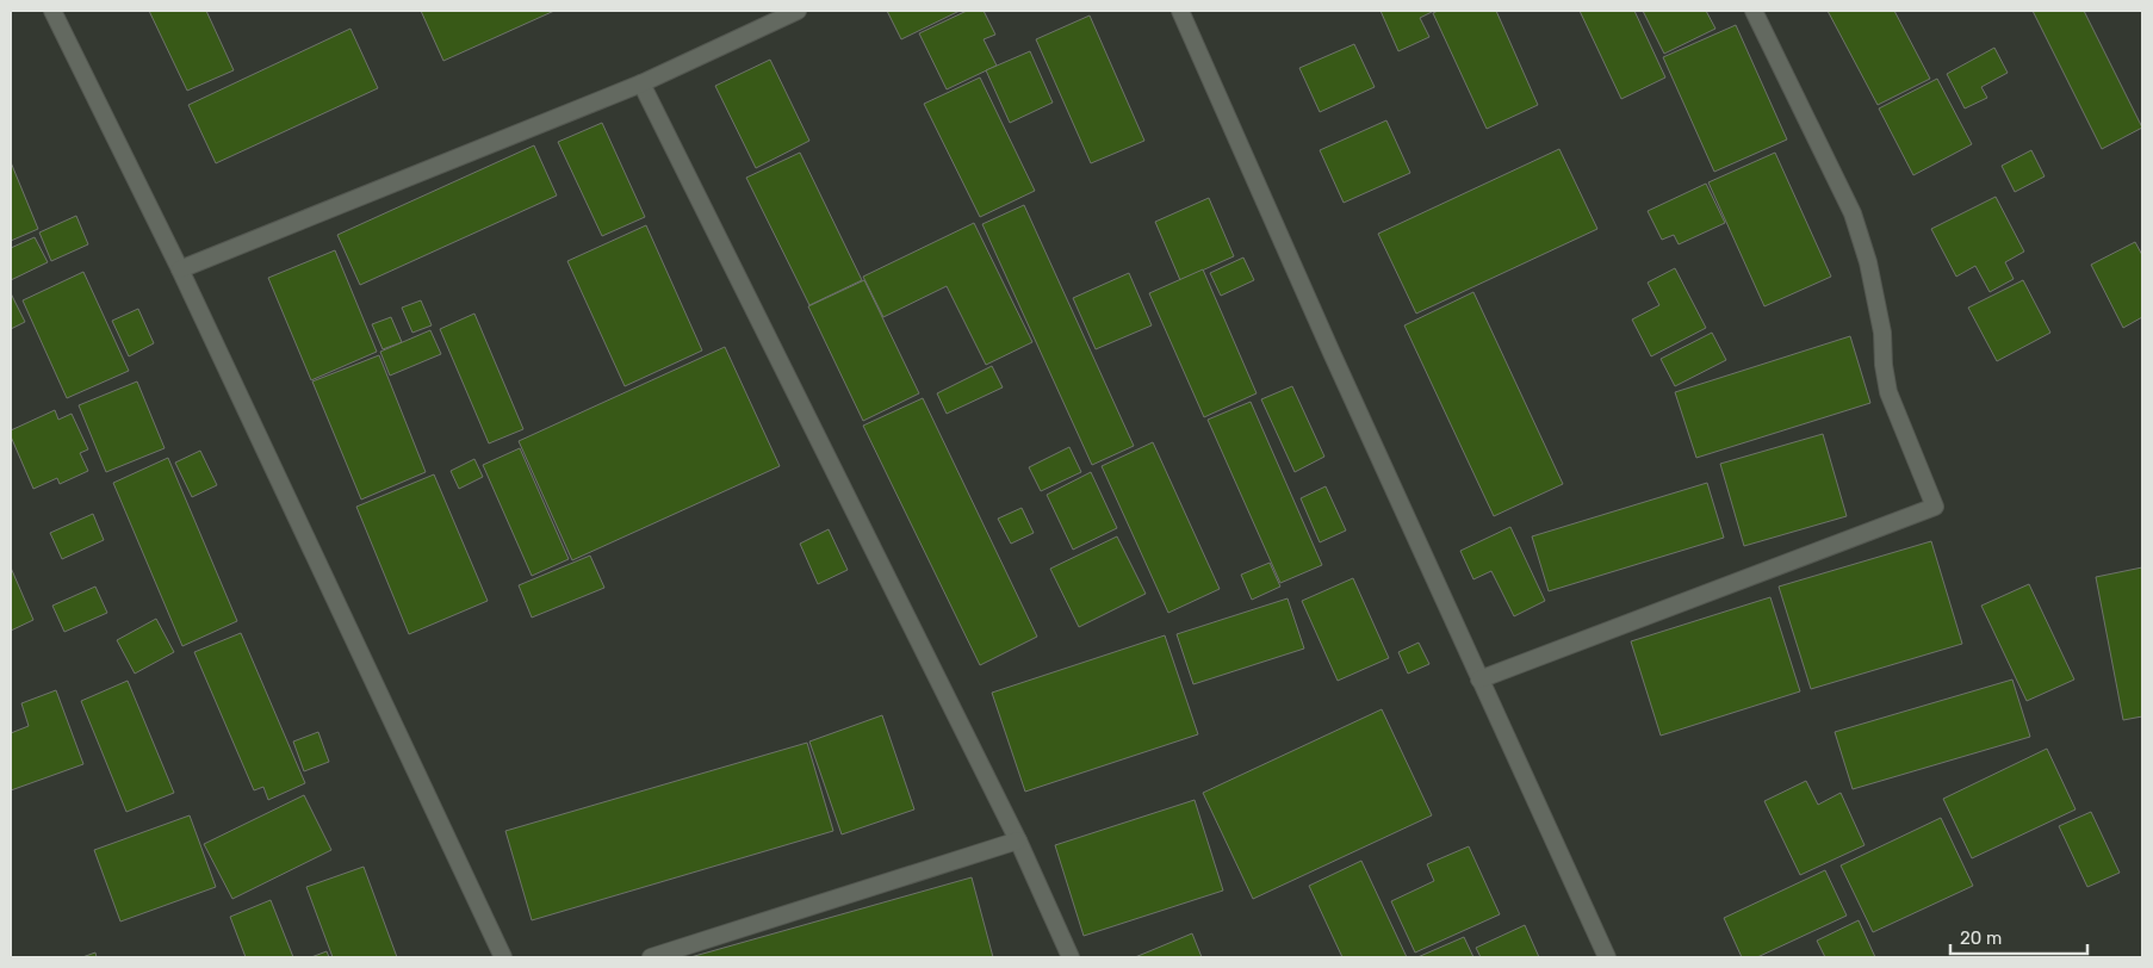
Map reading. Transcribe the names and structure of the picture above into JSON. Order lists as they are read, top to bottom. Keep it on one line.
{"scale_bar":"20 m"}
